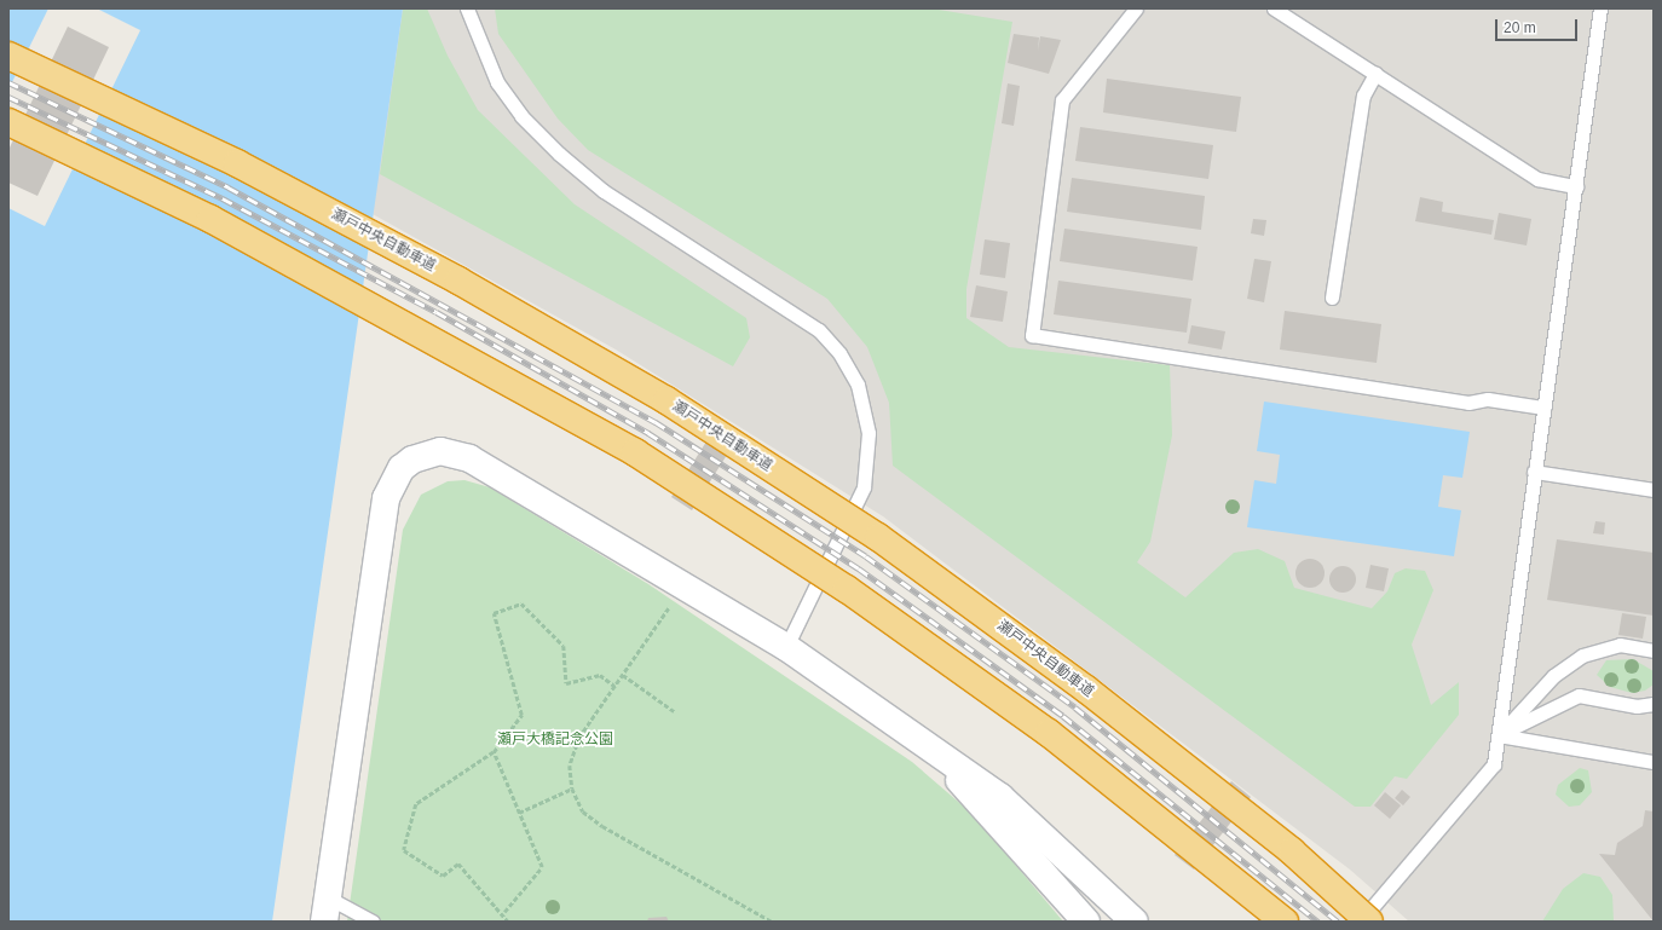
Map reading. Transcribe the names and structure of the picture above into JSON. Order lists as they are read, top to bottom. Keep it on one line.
{"streets":{"highway":["瀬戸中央自動車道"]},"parks":["瀬戸大橋記念公園"],"scale_bar":"20 m"}
